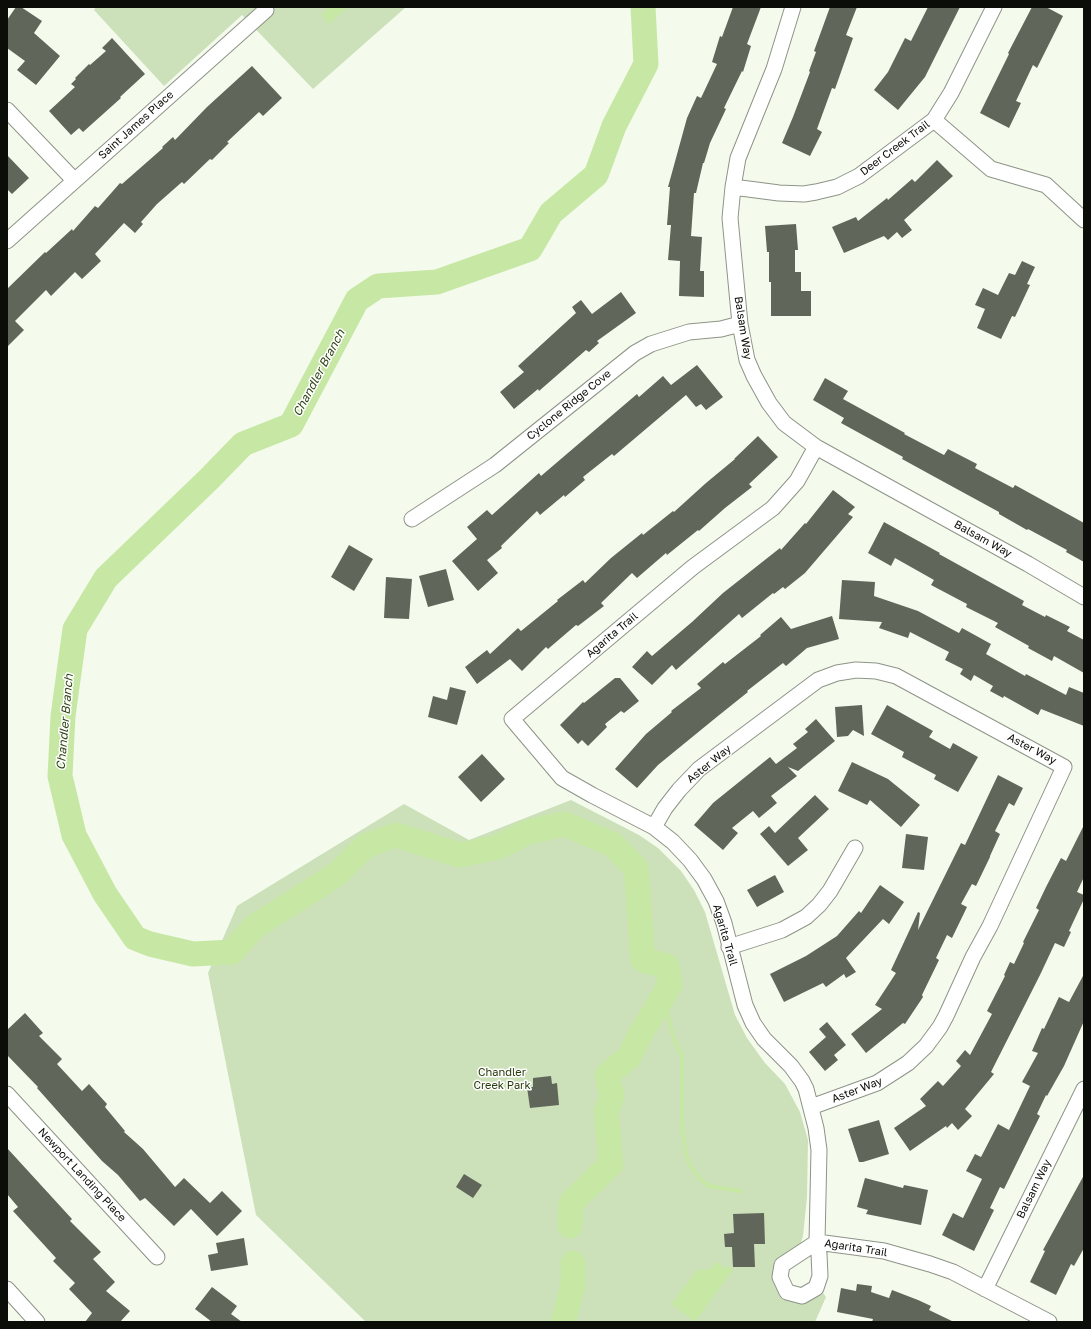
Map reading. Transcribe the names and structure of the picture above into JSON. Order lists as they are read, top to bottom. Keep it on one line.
{"streets":{"street":["Saint James Place","Deer Creek Trail","Balsam Way","Cyclone Ridge Cove","Agarita Trail","Aster Way","Newport Landing Place"]},"crossings":[["Deer Creek Trail","Balsam Way"],["Balsam Way","Cyclone Ridge Cove"],["Balsam Way","Agarita Trail"],["Agarita Trail","Aster Way"]],"water":["Chandler Branch"],"parks":["Chandler Creek Park"]}
